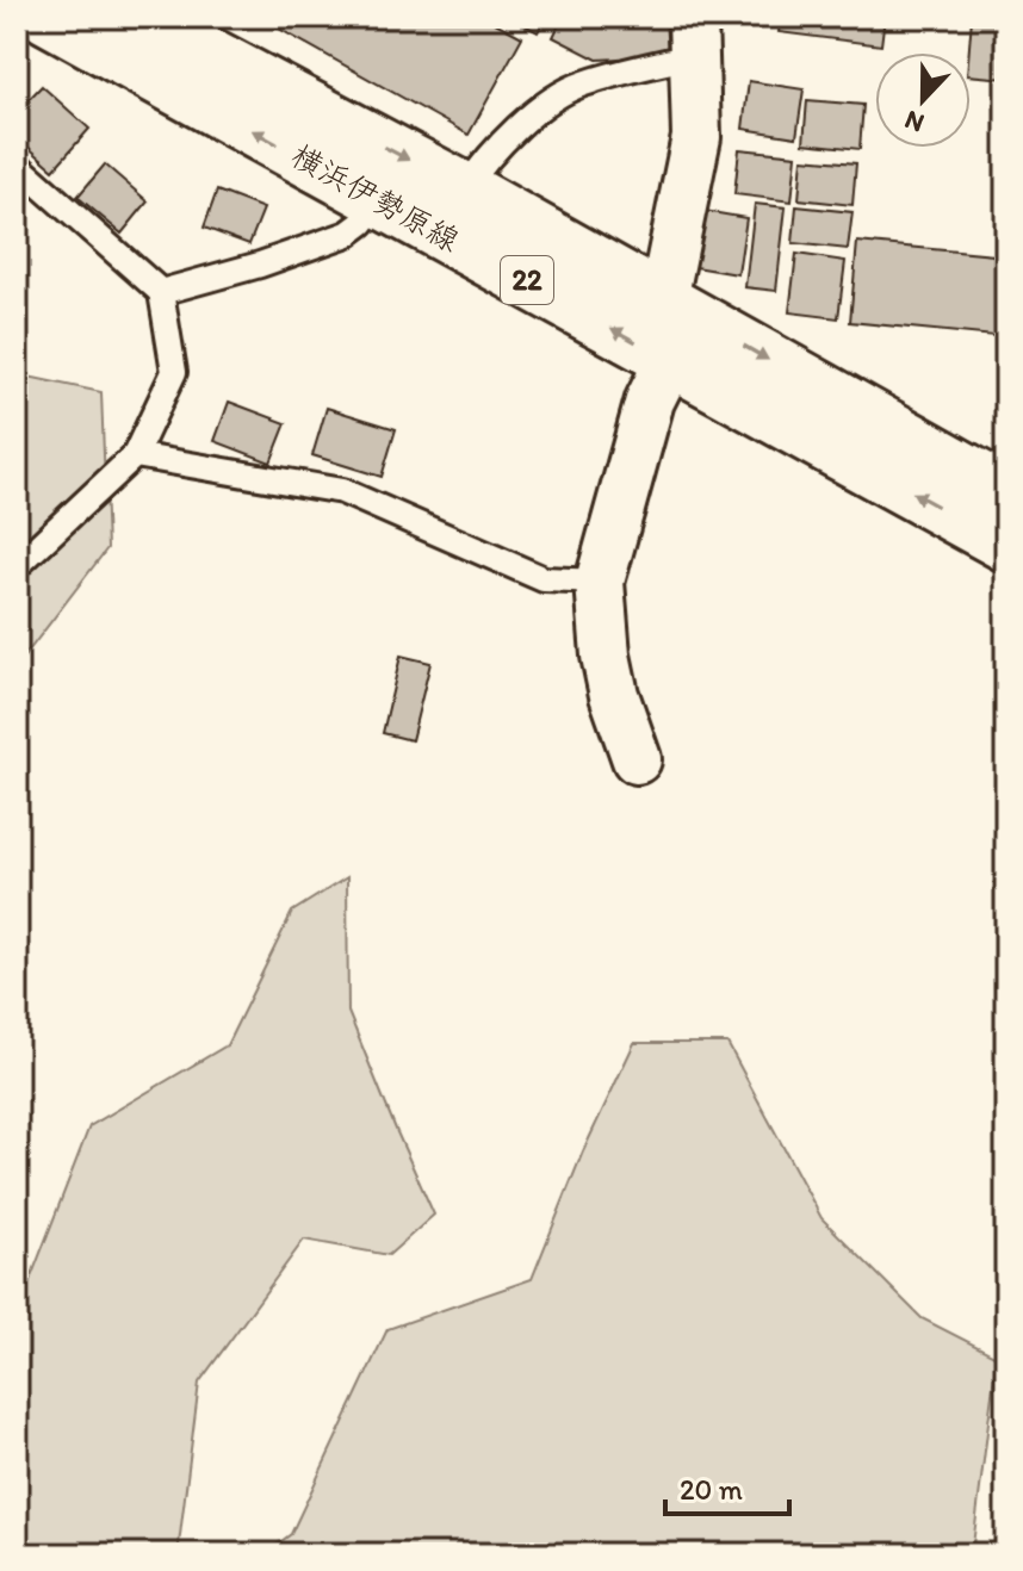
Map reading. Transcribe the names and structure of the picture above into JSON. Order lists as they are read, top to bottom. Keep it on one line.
{"streets":{"main road":["横浜伊勢原線","22"]},"scale_bar":"20 m","north":"bottom"}
